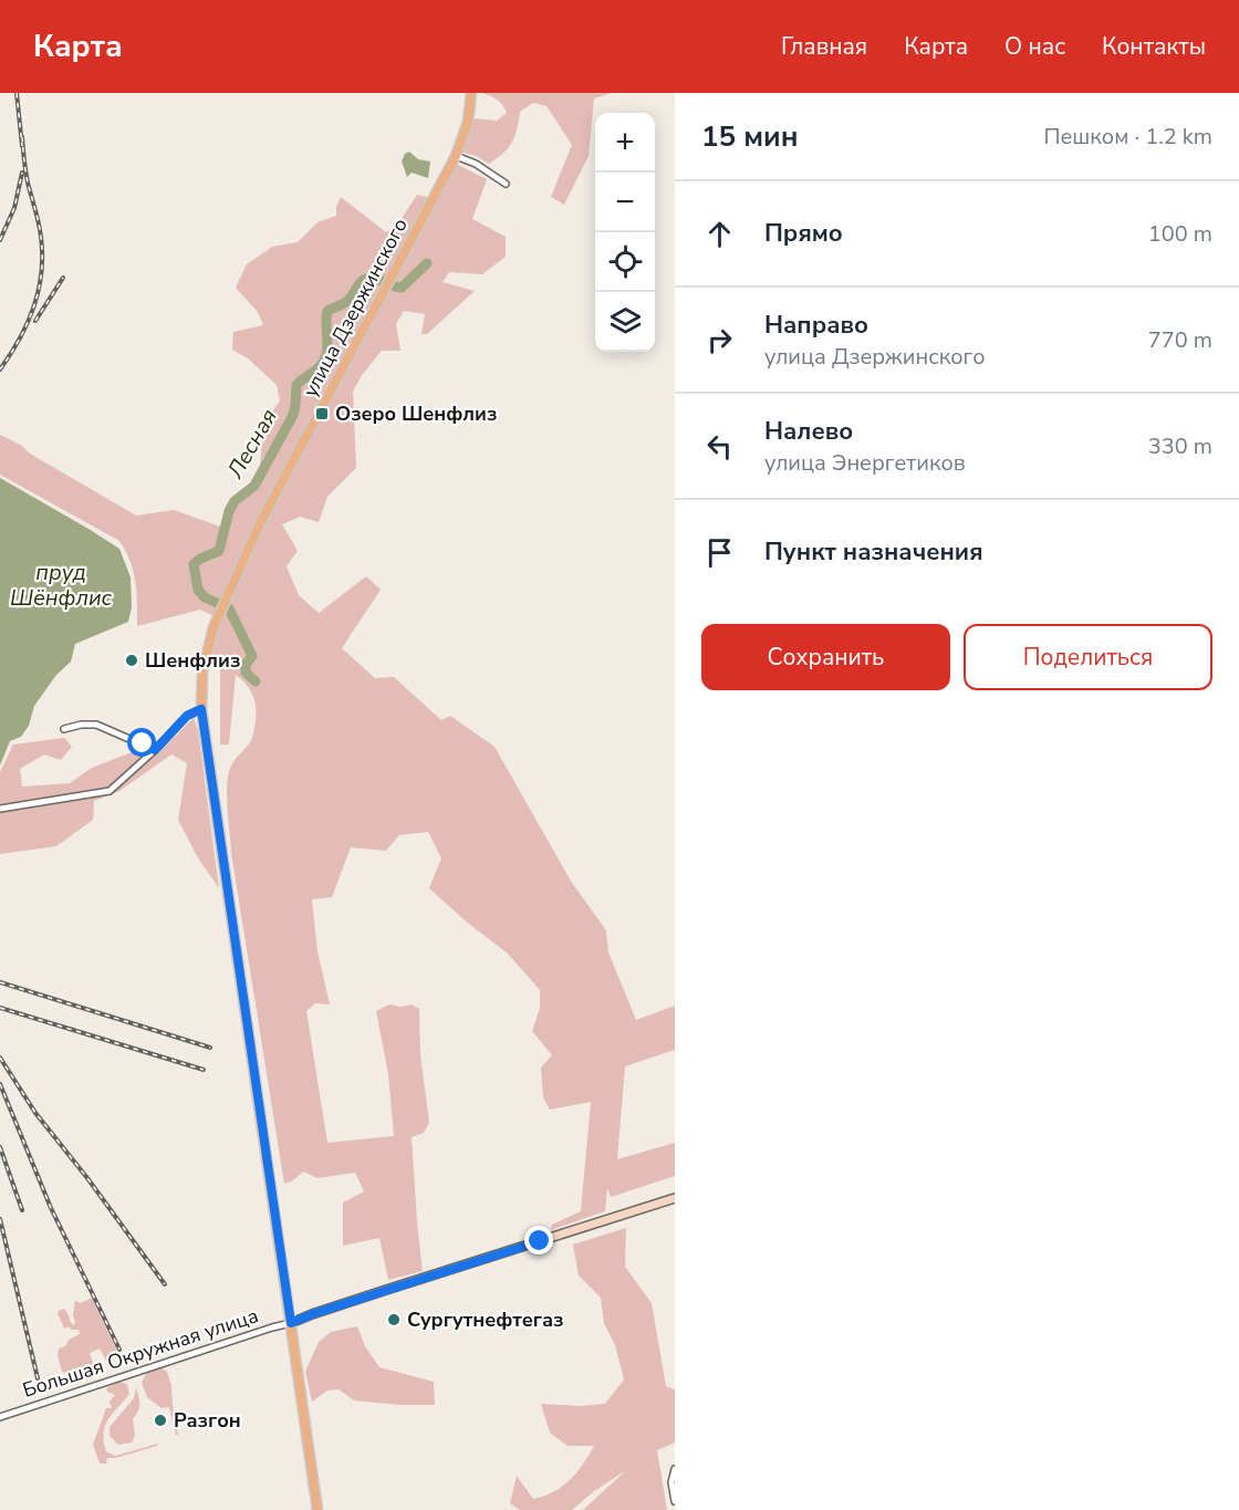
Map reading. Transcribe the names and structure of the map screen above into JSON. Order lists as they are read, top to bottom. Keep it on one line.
{"streets":{"main road":["улица Дзержинского"],"street":["Большая Окружная улица"]},"crossings":[["улица Дзержинского","Большая Окружная улица"]],"water":["Лесная","пруд Шёнфлис"],"places":{"transit":["Озеро Шенфлиз"],"other":["Шенфлиз","Сургутнефтегаз","Разгон"]},"page":{"header":"Карта","nav":["Главная","Карта","О нас","Контакты"],"heading":["15 мин","Пешком · 1.2 km"],"map_buttons":["+","−"],"list":[["Прямо","100 m"],["Направо","улица Дзержинского","770 m"],["Налево","улица Энергетиков","330 m"],"Пункт назначения"],"buttons":["Сохранить","Поделиться"]}}
